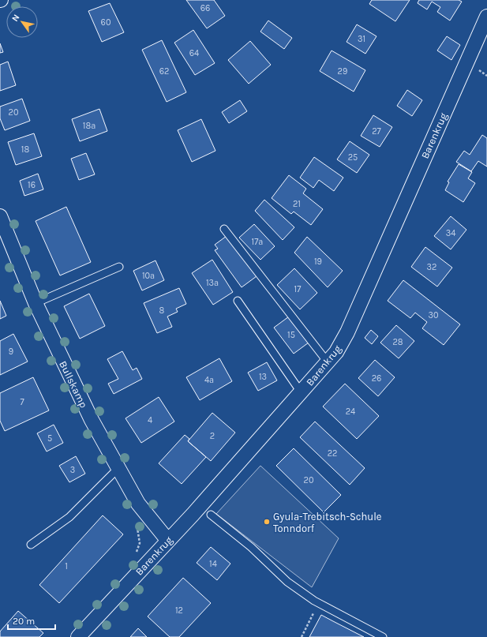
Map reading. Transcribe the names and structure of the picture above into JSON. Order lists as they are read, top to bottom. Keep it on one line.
{"streets":{"street":["Barenkrug","Bullskamp"]},"crossings":[["Barenkrug","Bullskamp"]],"places":["Gyula-Trebitsch-Schule Tonndorf"],"house_numbers":["66","60","31","64","62","29","20","18a","27","18","25","16","21","34","17a","19","32","10a","13a","17","8","30","15","28","9","13","26","4a","7","24","4","2","5","22","3","20","14","1","12"],"scale_bar":"20 m","north":"top left"}
